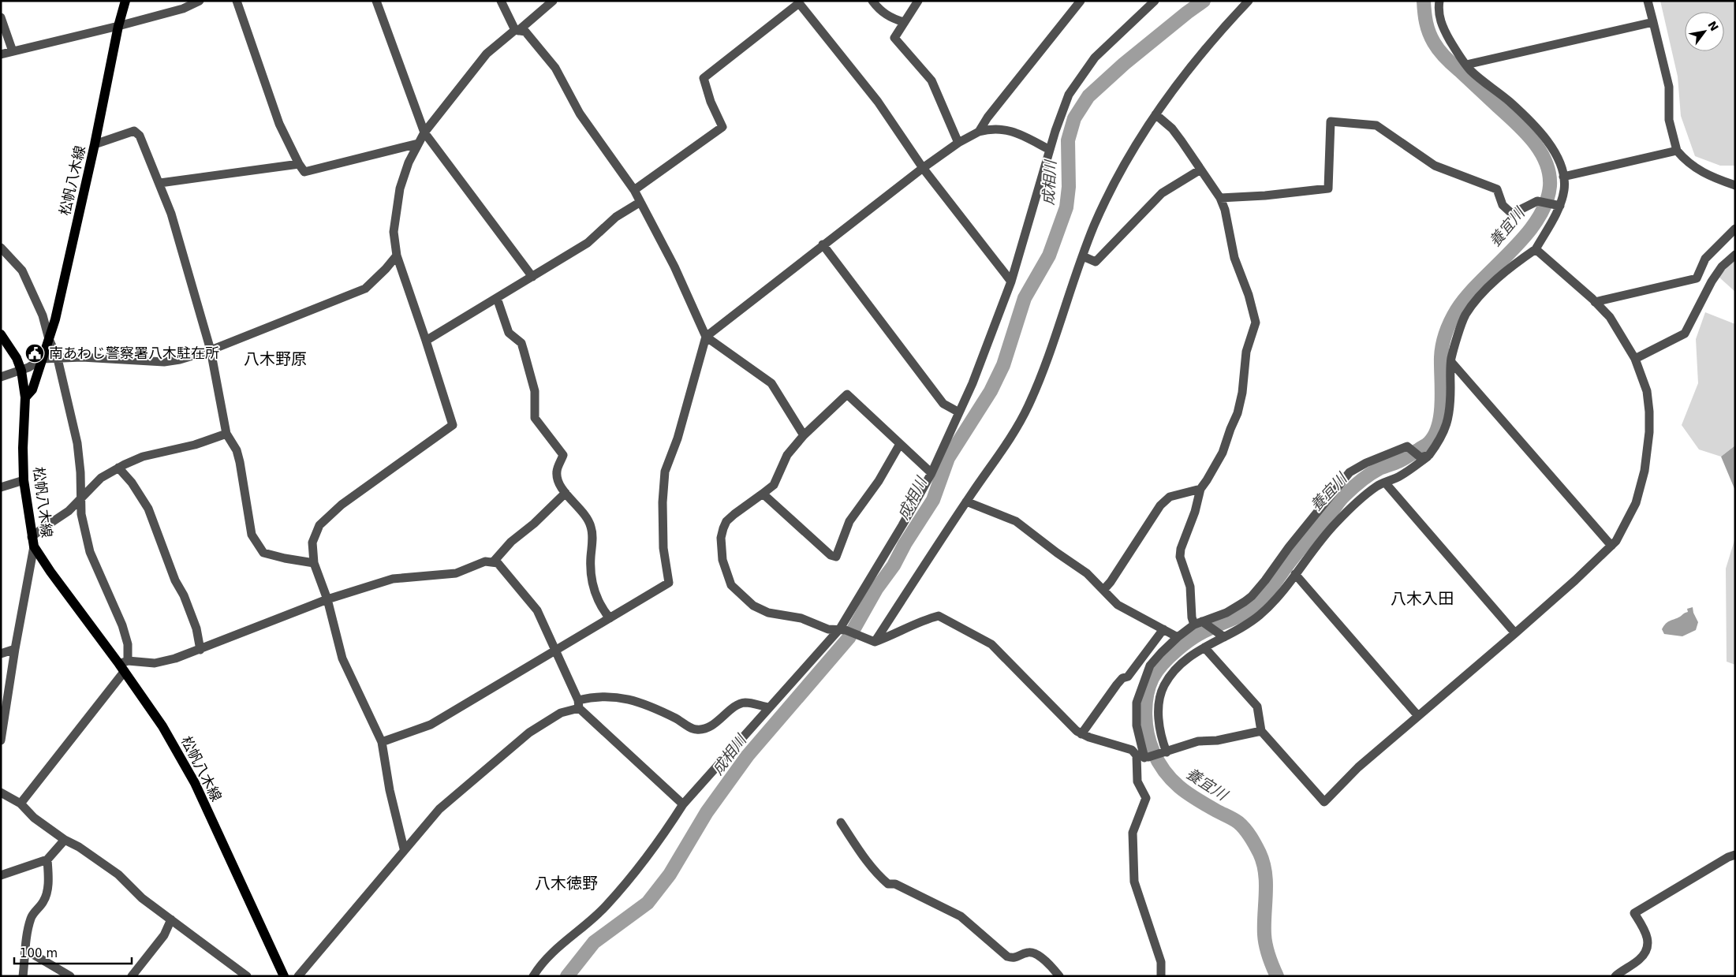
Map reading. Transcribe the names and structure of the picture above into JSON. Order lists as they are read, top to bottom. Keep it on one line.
{"streets":{"main road":["松帆八木線"]},"districts":["八木野原","八木入田","八木徳野"],"water":["成相川","養宜川"],"places":{"public building":["南あわじ警察署八木駐在所"]},"scale_bar":"100 m","north":"top right"}
